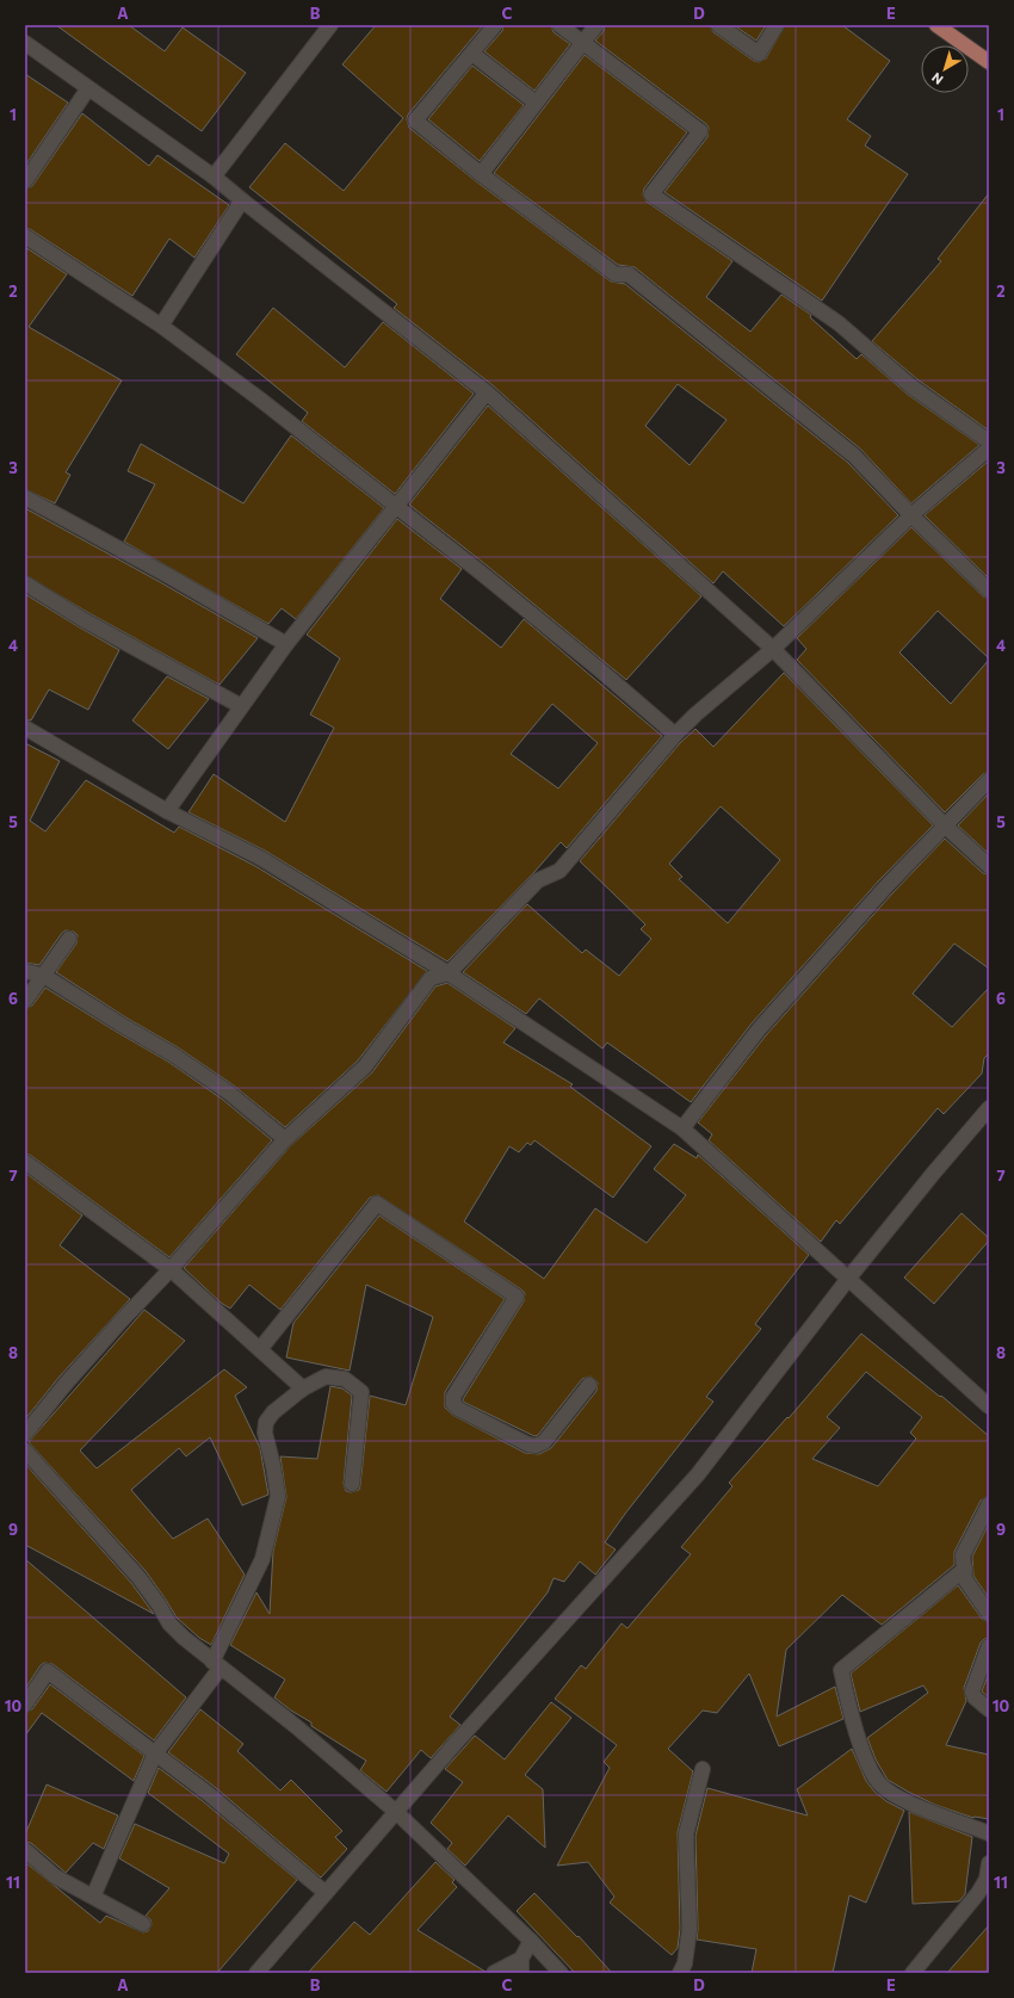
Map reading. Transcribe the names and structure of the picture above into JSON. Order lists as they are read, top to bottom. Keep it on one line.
{"north":"bottom left","grid":{"columns":["A","B","C","D","E"],"rows":["1","2","3","4","5","6","7","8","9","10","11"]}}
